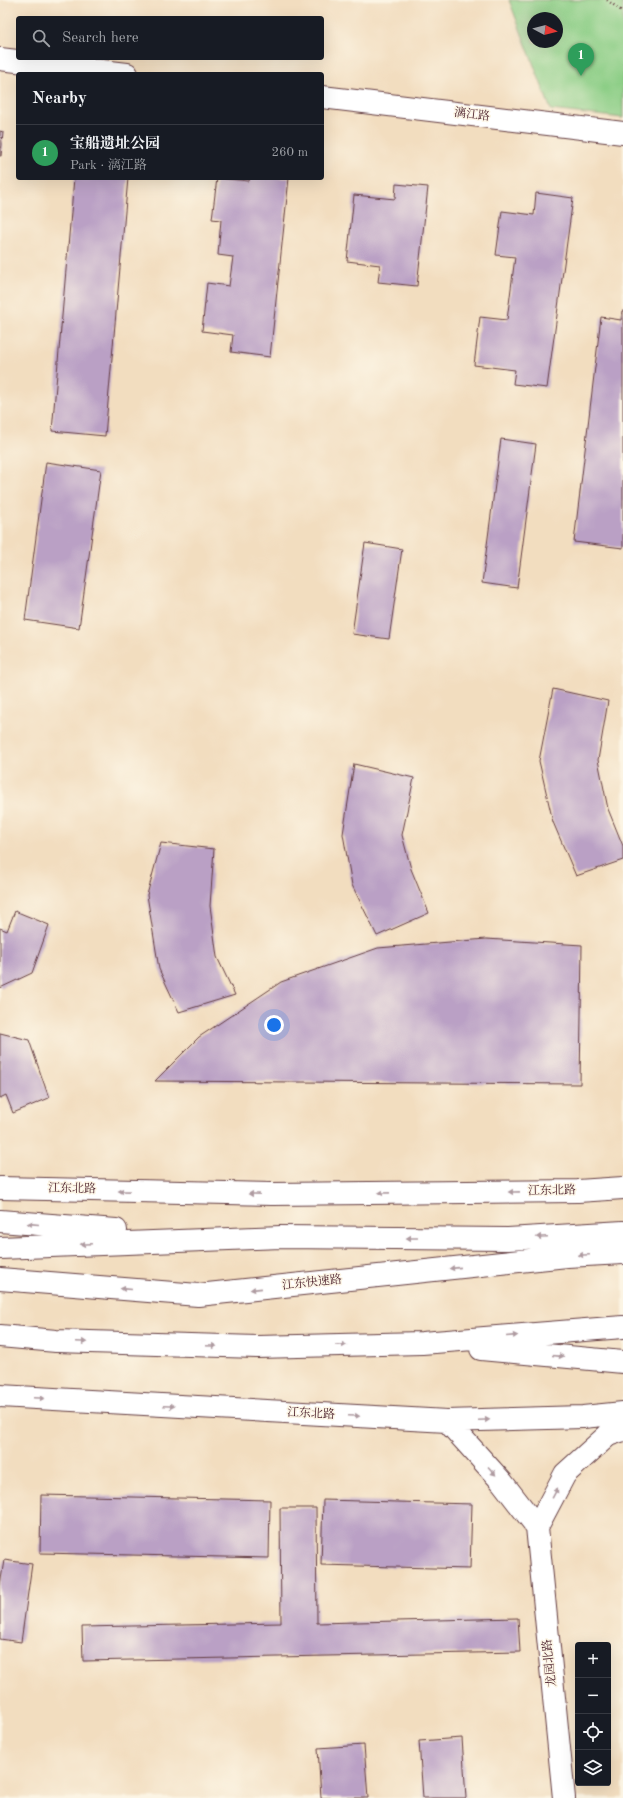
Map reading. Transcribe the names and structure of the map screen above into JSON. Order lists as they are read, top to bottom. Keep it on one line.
{"streets":{"main road":["漓江路","江东北路","江东快速路","龙园北路"]},"north":"right","page":{"search":"Search here","pins":"1","heading":"Nearby","list":[{"mark":"1","name":"宝船遗址公园","note":"Park · 漓江路","value":"260 m"}],"map_buttons":["+","−"]}}
